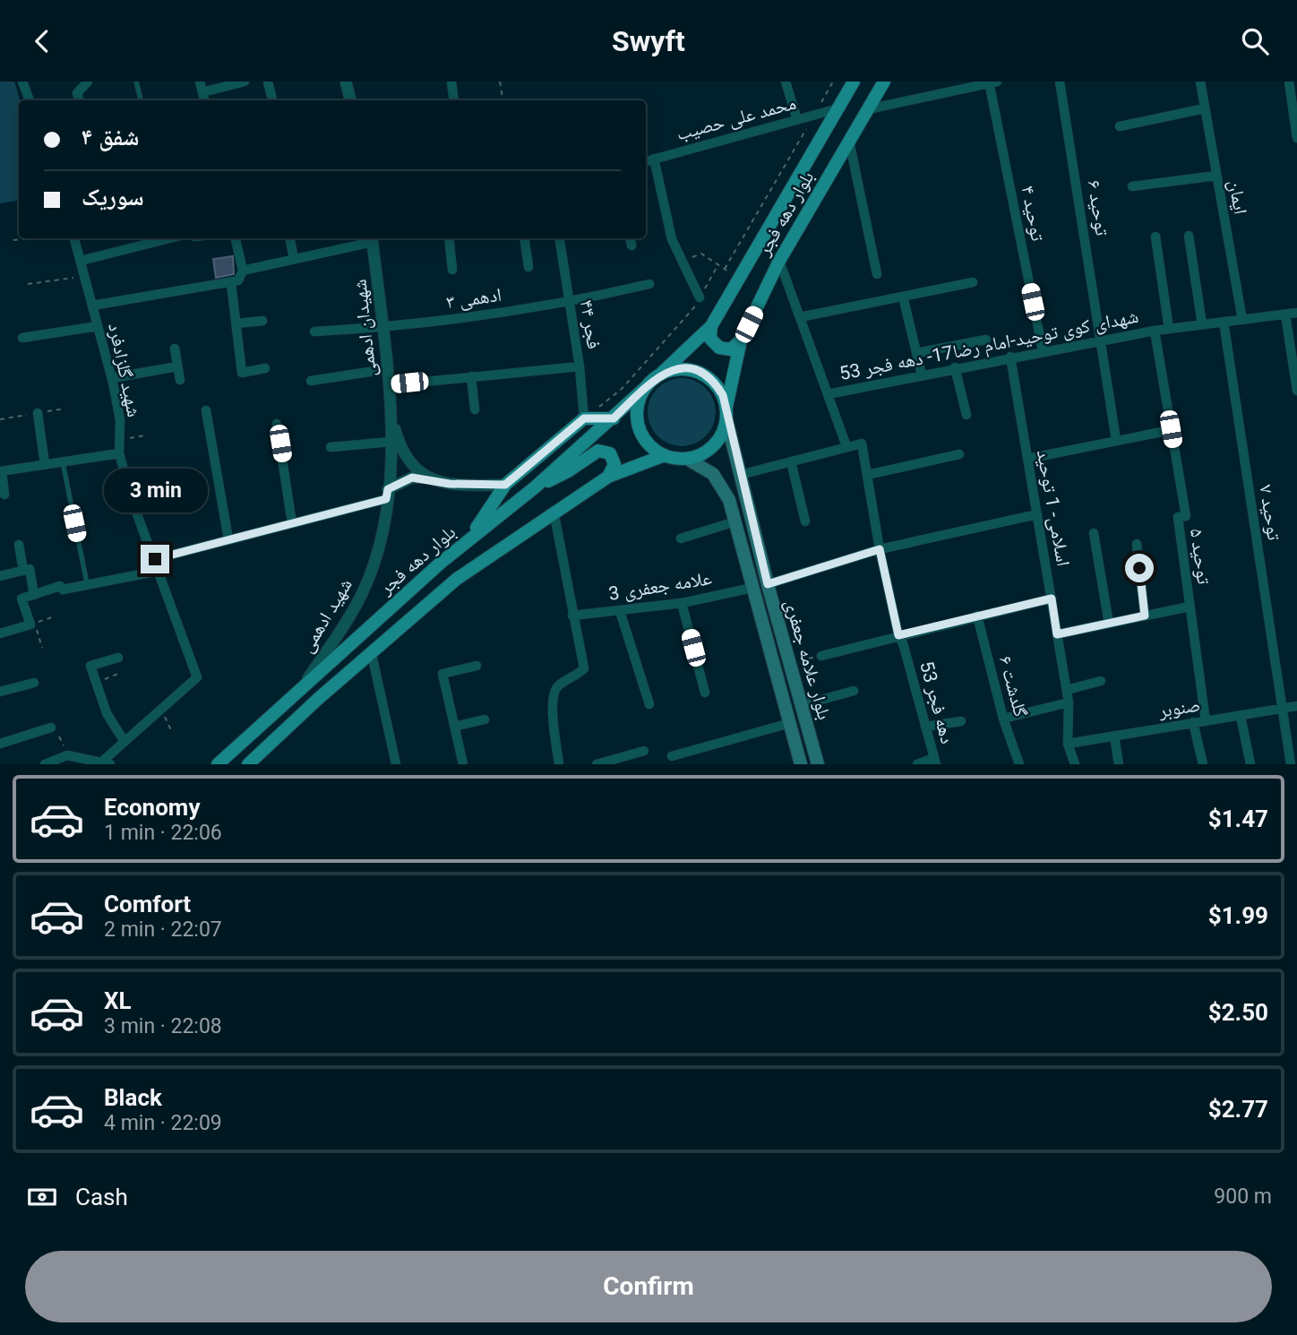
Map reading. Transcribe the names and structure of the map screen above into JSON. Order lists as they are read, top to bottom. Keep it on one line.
{"streets":{"main road":["بلوار دهه فجر","بلوار علامه جعفری"],"street":["محمد علی حصیب","ایمان","توحید ۶","توحید ۴","ادهمی ۳","فجر ۴۴","شهیدان ادهمی","شهدای کوی توحید-امام رضا17- دهه فجر 53","شهید گلزادفرد","اسلامی- 1 توحید","توحید ۷","توحید ۵","علامه جعفری 3","شهید ادهمی","گلدشت ۶","دهه فجر 53","صنوبر"]},"crossings":[["محمد علی حصیب","بلوار دهه فجر"],["ایمان","شهدای کوی توحید-امام رضا17- دهه فجر 53"],["توحید ۶","شهدای کوی توحید-امام رضا17- دهه فجر 53"],["بلوار دهه فجر","شهدای کوی توحید-امام رضا17- دهه فجر 53"],["بلوار دهه فجر","شهید ادهمی"],["بلوار دهه فجر","بلوار علامه جعفری"],["توحید ۴","شهدای کوی توحید-امام رضا17- دهه فجر 53"],["ادهمی ۳","فجر ۴۴"],["ادهمی ۳","شهیدان ادهمی"],["شهیدان ادهمی","شهید ادهمی"],["شهدای کوی توحید-امام رضا17- دهه فجر 53","اسلامی- 1 توحید"],["شهدای کوی توحید-امام رضا17- دهه فجر 53","توحید ۷"],["شهدای کوی توحید-امام رضا17- دهه فجر 53","توحید ۵"],["اسلامی- 1 توحید","صنوبر"],["توحید ۷","صنوبر"],["توحید ۵","صنوبر"],["علامه جعفری 3","بلوار علامه جعفری"]],"page":{"header":"Swyft","banner":["شفق ۴","سوریک"],"bubble":"3 min","list":[{"name":"Economy","note":"1 min · 22:06","value":"$1.47"},{"name":"Comfort","note":"2 min · 22:07","value":"$1.99"},{"name":"XL","note":"3 min · 22:08","value":"$2.50"},{"name":"Black","note":"4 min · 22:09","value":"$2.77"}],"pay":["Cash","900 m"],"buttons":"Confirm"}}
